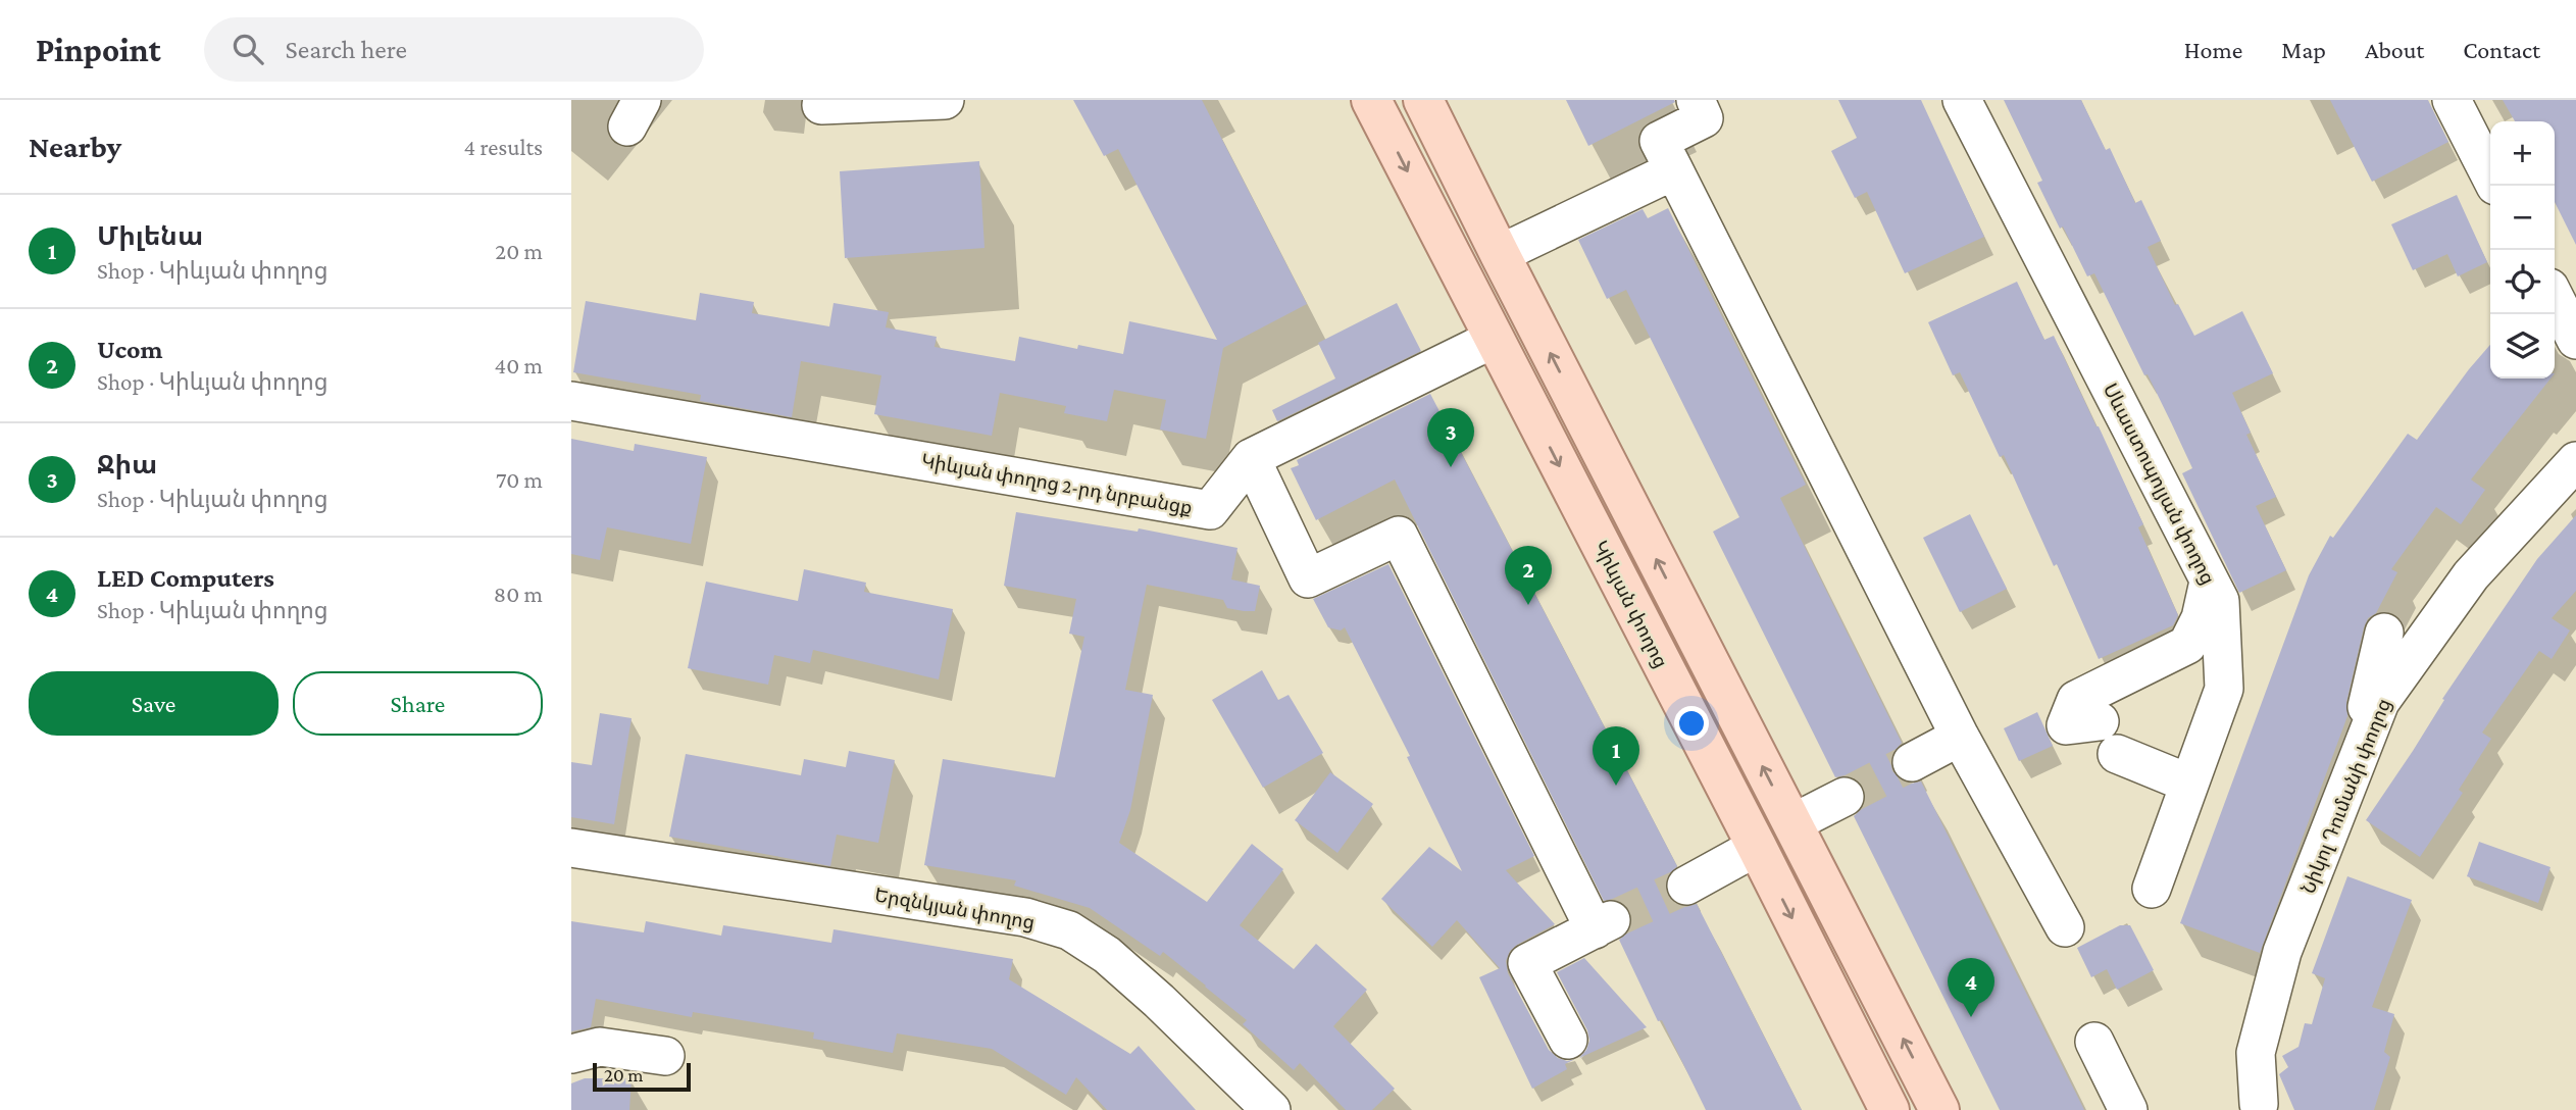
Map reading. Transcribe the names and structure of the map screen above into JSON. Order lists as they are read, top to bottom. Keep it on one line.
{"streets":{"main road":["Կիևյան փողոց"],"street":["Կիևյան փողոց 2-րդ նրբանցք","Սևաստոպոլյան փողոց","Նիկոլ Դումանի փողոց","Երզնկյան փողոց"]},"crossings":[["Կիևյան փողոց 2-րդ նրբանցք","Կիևյան փողոց"]],"scale_bar":"20 m","page":{"header":"Pinpoint","search":"Search here","nav":["Home","Map","About","Contact"],"heading":["Nearby","4 results"],"map_buttons":["+","−"],"list":[{"mark":"1","name":"Միլենա","note":"Shop · Կիևյան փողոց","value":"20 m"},{"mark":"2","name":"Ucom","note":"Shop · Կիևյան փողոց","value":"40 m"},{"mark":"3","name":"Ջիա","note":"Shop · Կիևյան փողոց","value":"70 m"},{"mark":"4","name":"LED Computers","note":"Shop · Կիևյան փողոց","value":"80 m"}],"pins":["3","2","1","4"],"buttons":["Save","Share"],"scale":"20 m"}}
